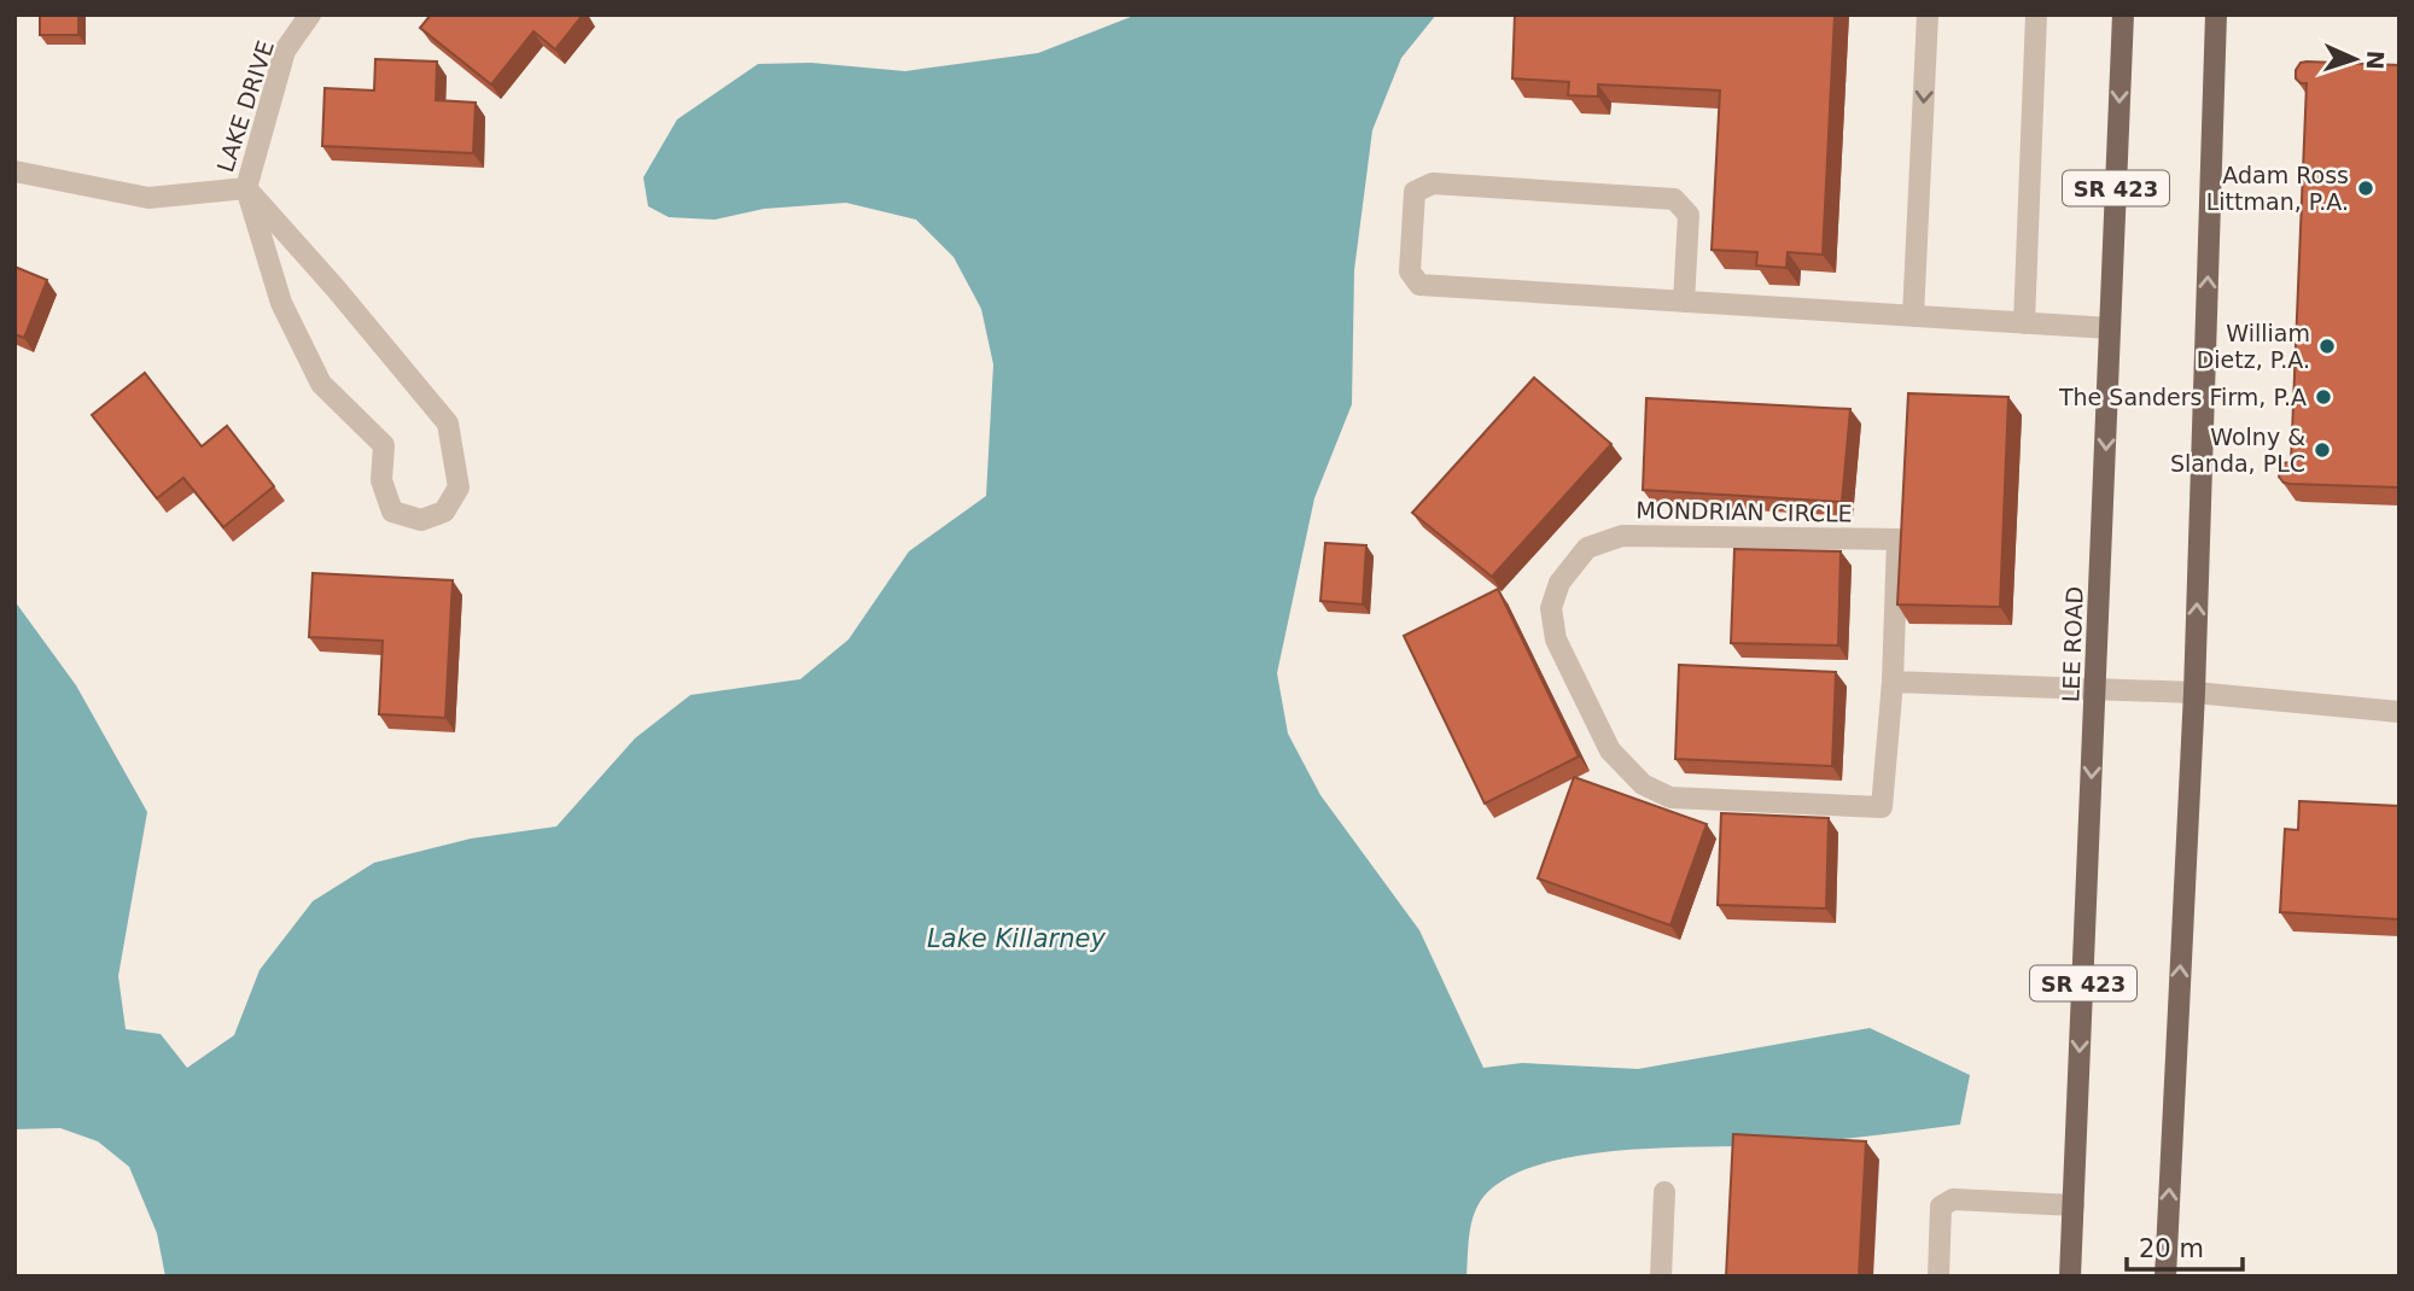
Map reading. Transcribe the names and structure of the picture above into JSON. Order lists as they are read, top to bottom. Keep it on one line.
{"streets":{"main road":["SR 423","LEE ROAD"],"street":["LAKE DRIVE","MONDRIAN CIRCLE"]},"water":["Lake Killarney"],"places":["Adam Ross Littman, P.A.","William Dietz, P.A.","The Sanders Firm, P.A","Wolny & Slanda, PLC"],"scale_bar":"20 m","north":"right"}
